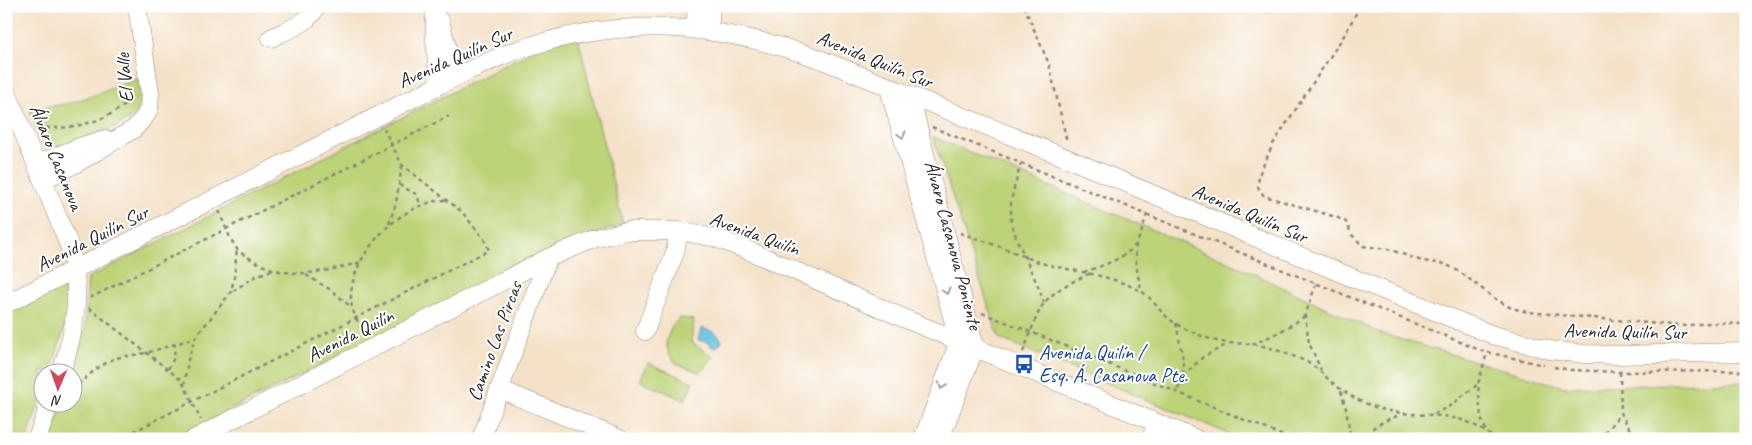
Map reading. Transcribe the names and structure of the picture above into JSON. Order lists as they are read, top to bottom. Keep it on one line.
{"streets":{"street":["Avenida Quilín Sur","El Valle","Álvaro Casanova","Avenida Quilín","Álvaro Casanova Poniente","Camino Las Pircas"]},"crossings":[["Avenida Quilín Sur","Álvaro Casanova"],["Avenida Quilín Sur","Álvaro Casanova Poniente"],["El Valle","Álvaro Casanova"],["Avenida Quilín","Álvaro Casanova Poniente"],["Avenida Quilín","Camino Las Pircas"]],"places":{"bus stop":["Avenida Quilín / Esq. Á. Casanova Pte."]},"north":"bottom"}
